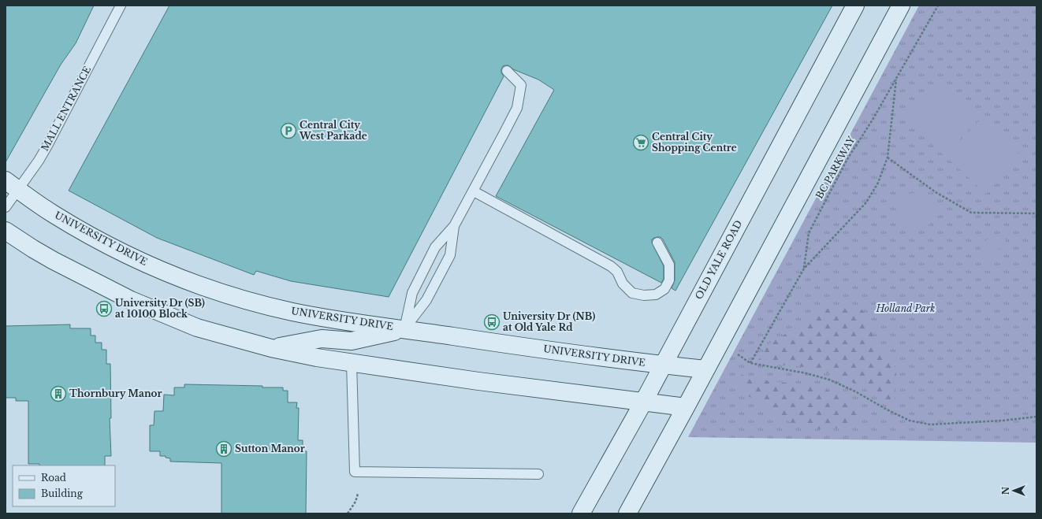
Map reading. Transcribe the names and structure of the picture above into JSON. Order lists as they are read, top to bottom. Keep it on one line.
{"streets":{"main road":["UNIVERSITY DRIVE","OLD YALE ROAD"],"lane":["MALL ENTRANCE"],"path":["BC PARKWAY"]},"crossings":[["MALL ENTRANCE","UNIVERSITY DRIVE"],["UNIVERSITY DRIVE","OLD YALE ROAD"]],"parks":["Holland Park"],"places":{"parking":["Central City West Parkade"],"supermarket":["Central City Shopping Centre"],"bus stop":["University Dr (SB) at 10100 Block","University Dr (NB) at Old Yale Rd"],"building":["Thornbury Manor","Sutton Manor"]},"legend":["Road","Building"],"north":"left"}
